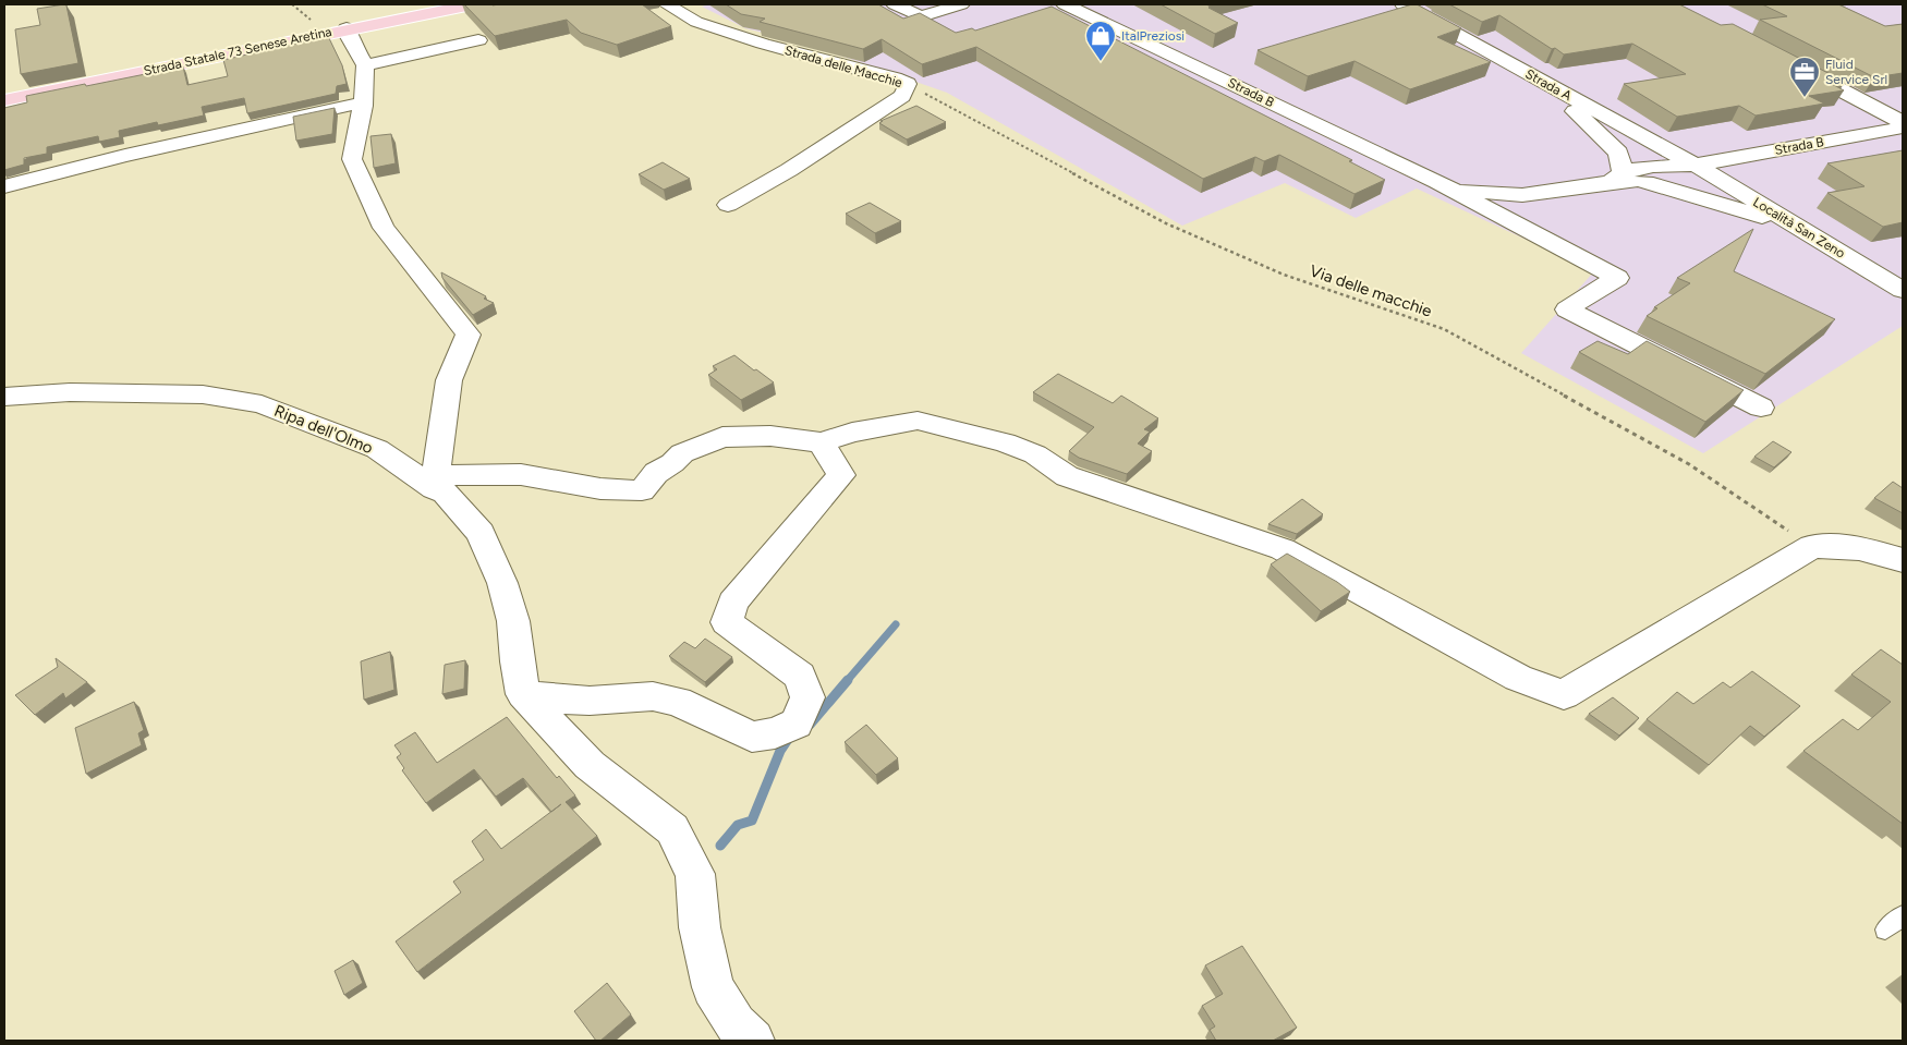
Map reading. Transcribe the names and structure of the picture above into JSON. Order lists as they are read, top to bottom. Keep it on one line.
{"streets":{"main road":["Strada Statale 73 Senese Aretina"],"street":["Strada delle Macchie","Strada A","Strada B","Località San Zeno","Ripa dell'Olmo"],"path":["Via delle macchie"]},"crossings":[["Strada delle Macchie","Via delle macchie"],["Strada A","Strada B"],["Strada A","Località San Zeno"],["Strada B","Località San Zeno"]],"places":{"shop":["ItalPreziosi"],"office":["Fluid Service Srl"]}}
